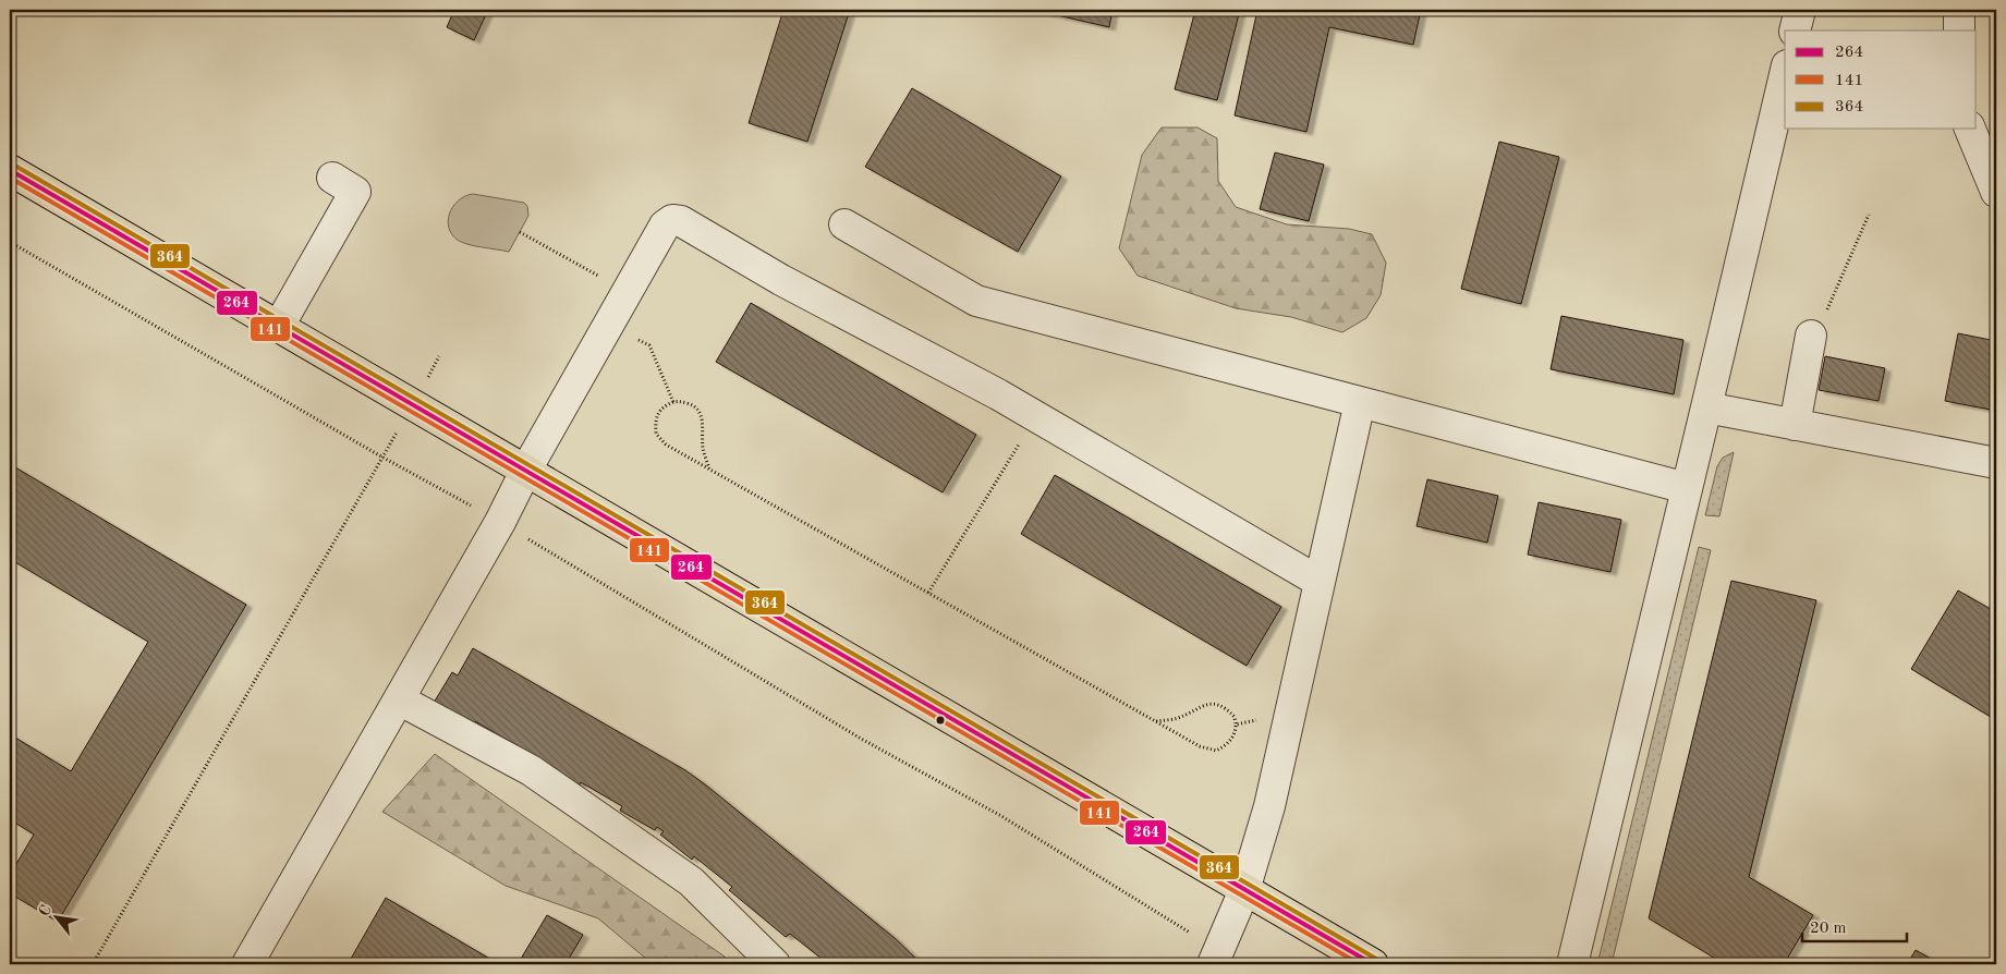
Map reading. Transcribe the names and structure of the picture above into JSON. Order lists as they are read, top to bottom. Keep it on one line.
{"lines":["transit line 364","transit line 264","transit line 141"],"legend":["264","141","364"],"scale_bar":"20 m","north":"top left"}
